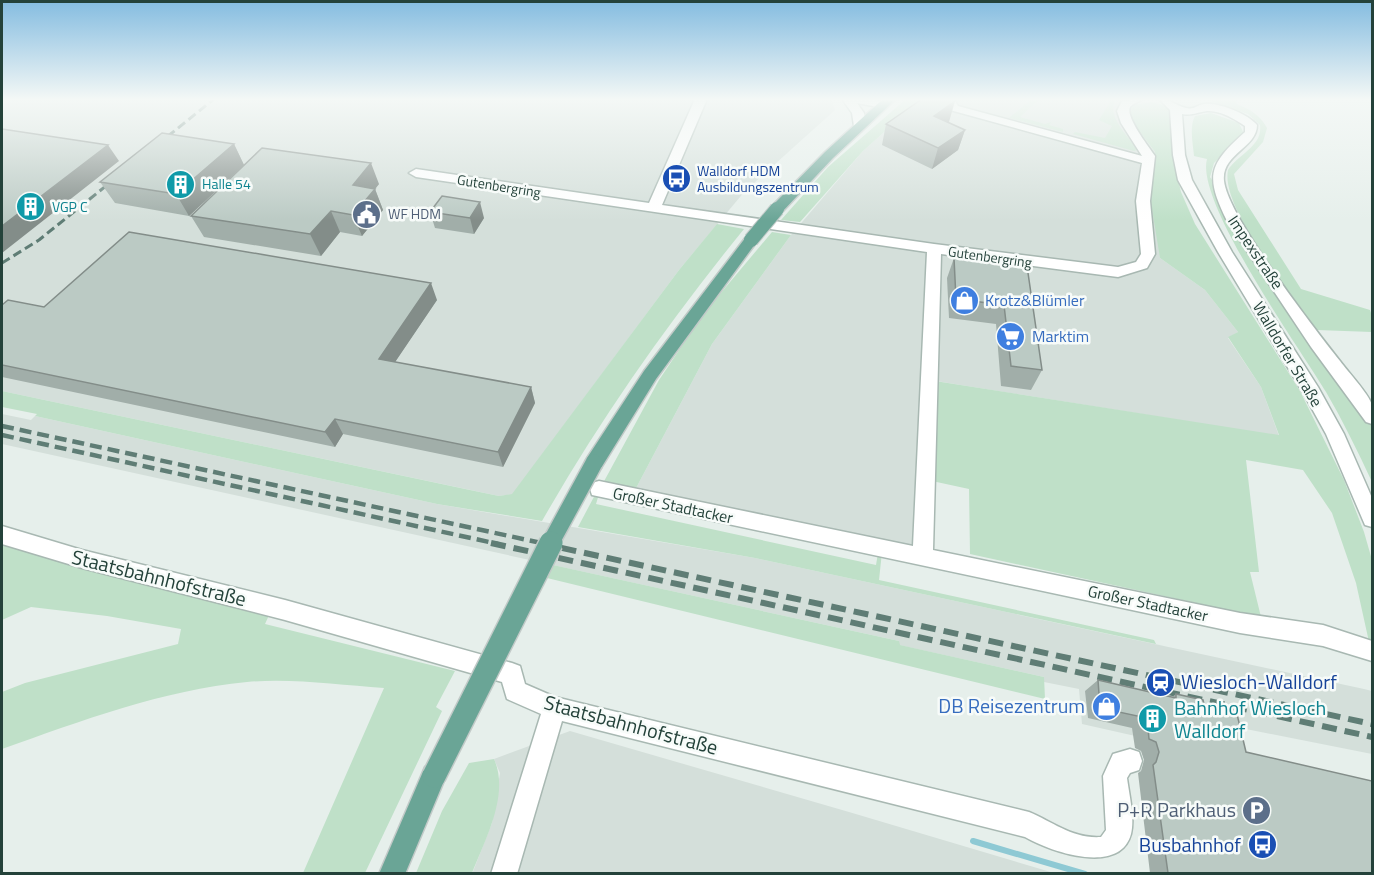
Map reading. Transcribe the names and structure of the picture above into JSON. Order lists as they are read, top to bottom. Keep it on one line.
{"streets":{"street":["Gutenbergring","Impexstraße","Walldorfer Straße","Großer Stadtacker","Staatsbahnhofstraße"]},"places":{"bus stop":["Walldorf HDM Ausbildungszentrum","Busbahnhof"],"building":["Halle 54","VGP C","Bahnhof Wiesloch Walldorf"],"public building":["WF HDM"],"shop":["Krotz&Blümler","DB Reisezentrum"],"supermarket":["Marktim"],"station":["Wiesloch-Walldorf"],"parking":["P+R Parkhaus"]}}
